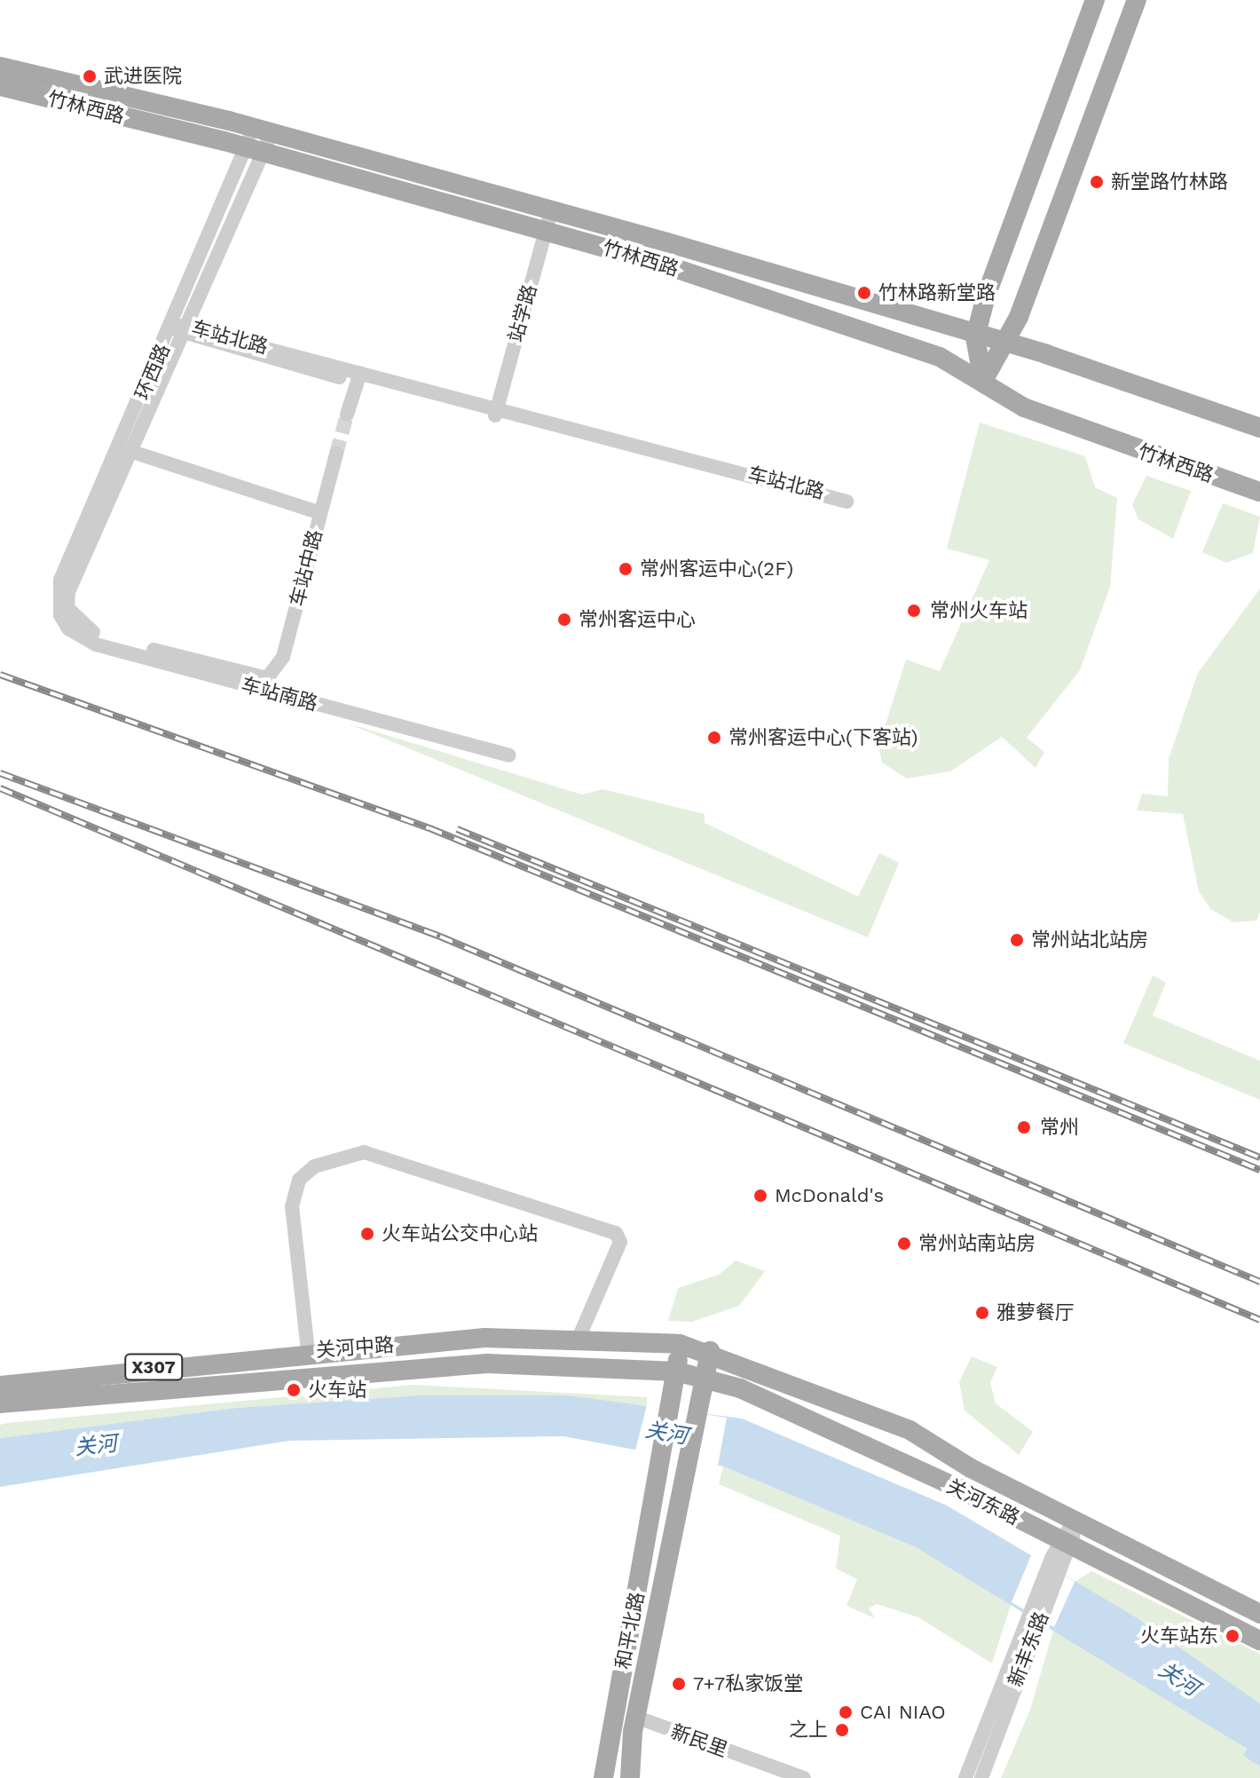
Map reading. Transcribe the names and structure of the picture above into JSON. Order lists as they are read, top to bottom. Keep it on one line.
{"streets":{"main road":["竹林西路","关河中路","X307","关河东路","和平北路"],"street":["站学路","车站北路","环西路","车站中路","车站南路","新丰东路","新民里"]},"crossings":[["竹林西路","站学路"],["竹林西路","环西路"],["站学路","车站北路"],["车站北路","环西路"],["环西路","车站南路"],["车站中路","车站南路"],["关河中路","关河东路"],["关河中路","和平北路"],["关河东路","和平北路"],["和平北路","新民里"]],"water":["关河"],"places":["武进医院","新堂路竹林路","竹林路新堂路","常州客运中心(2F)","常州火车站","常州客运中心","常州客运中心(下客站)","常州站北站房","常州","McDonald's","火车站公交中心站","常州站南站房","雅萝餐厅","火车站","火车站东","7+7私家饭堂","CAI NIAO","之上"]}
